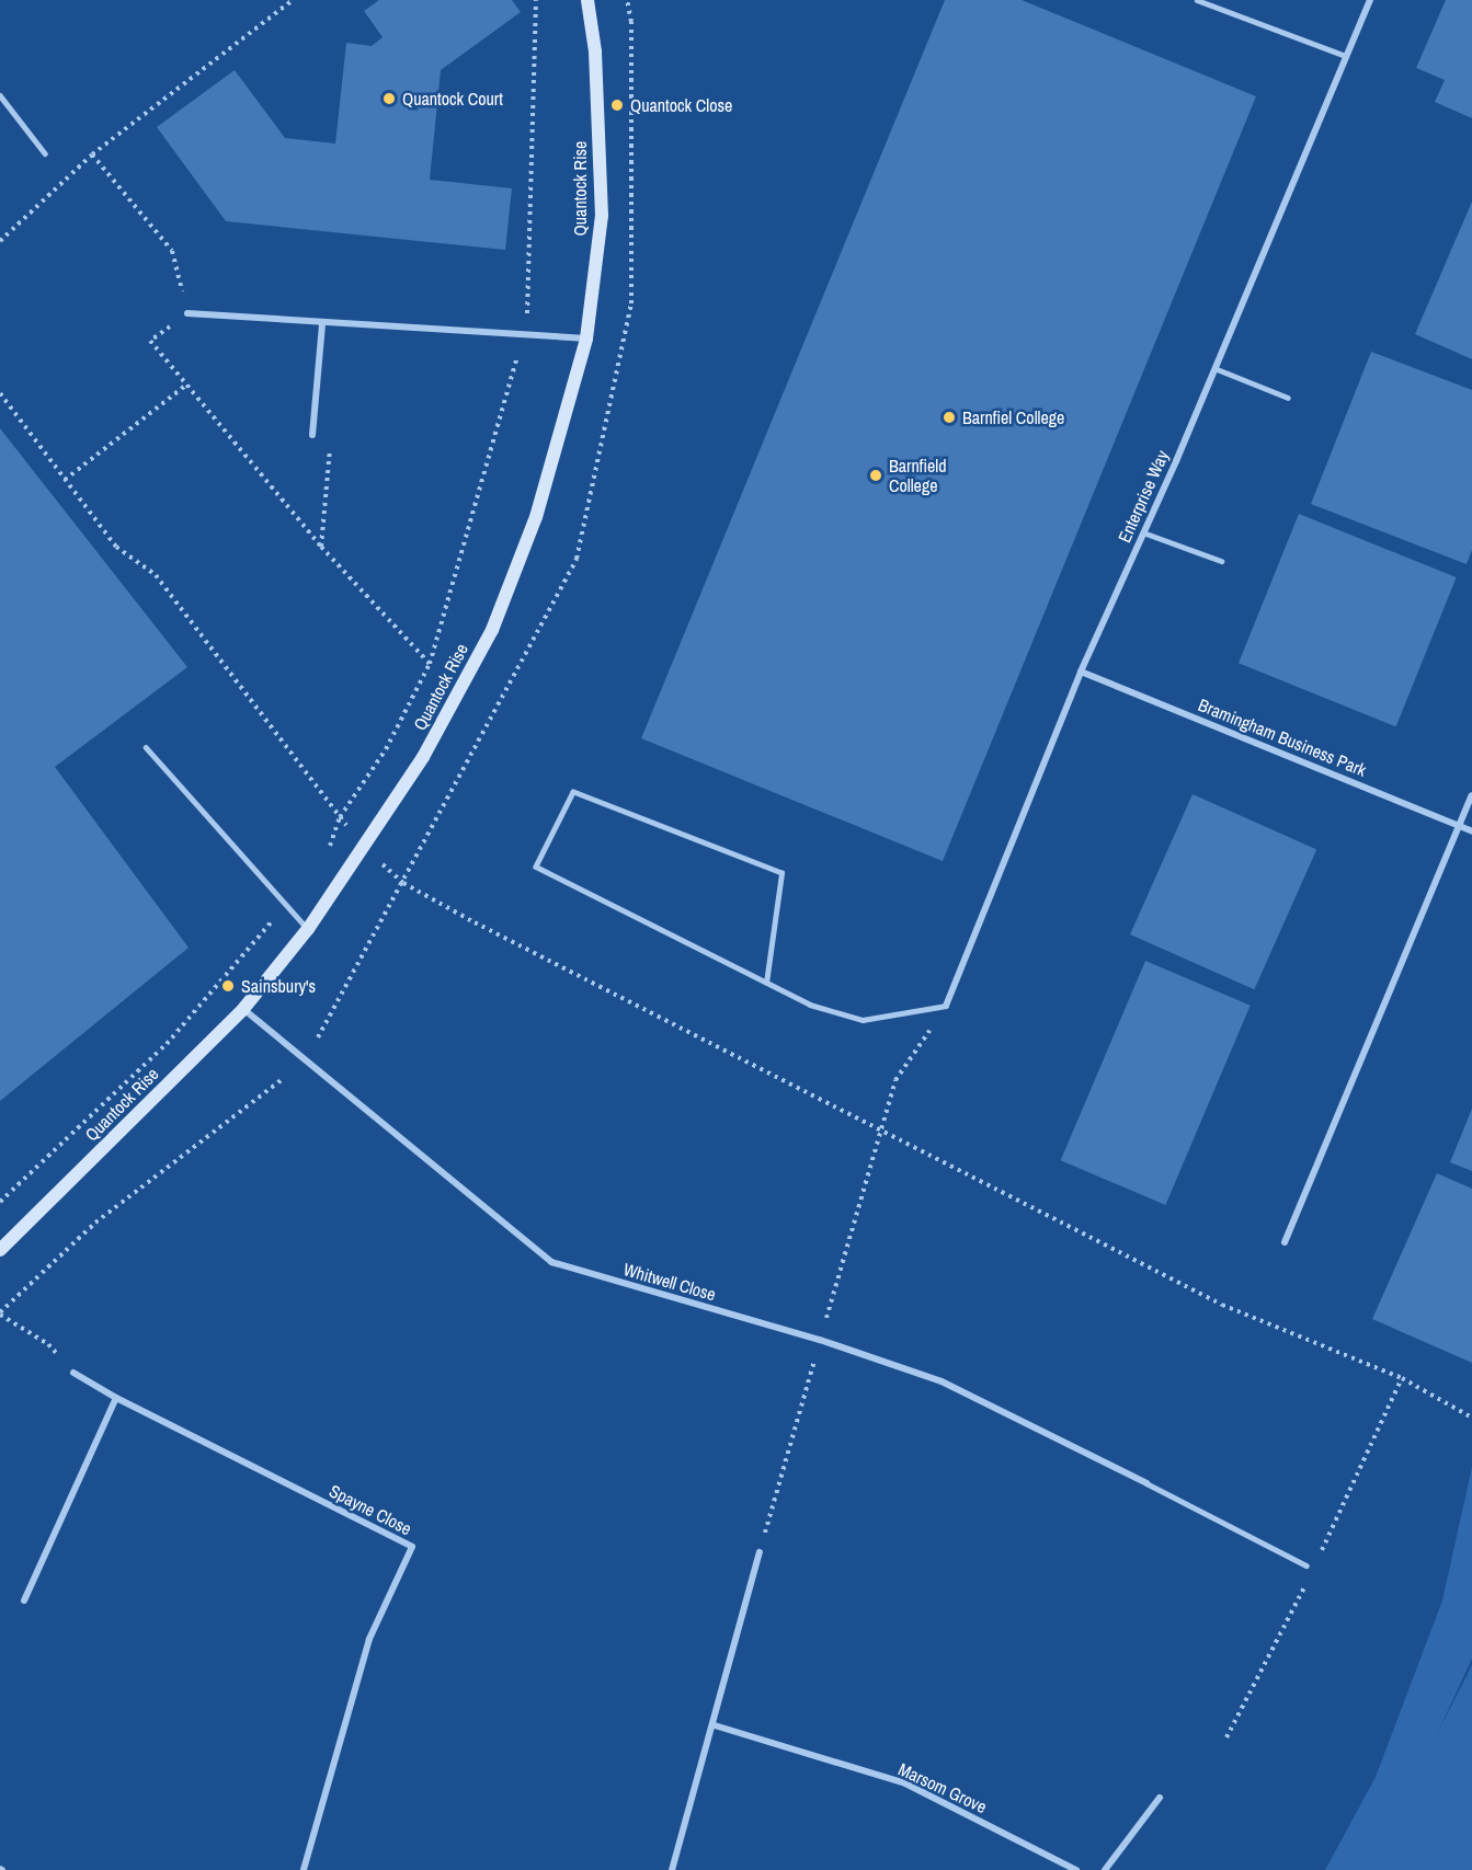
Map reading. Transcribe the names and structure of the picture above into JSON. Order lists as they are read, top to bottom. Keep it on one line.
{"streets":{"street":["Quantock Rise","Enterprise Way","Bramingham Business Park","Whitwell Close","Spayne Close","Marsom Grove"]},"crossings":[["Quantock Rise","Whitwell Close"],["Enterprise Way","Bramingham Business Park"]],"places":["Quantock Court","Quantock Close","Barnfiel College","Barnfield College","Sainsbury's"]}
